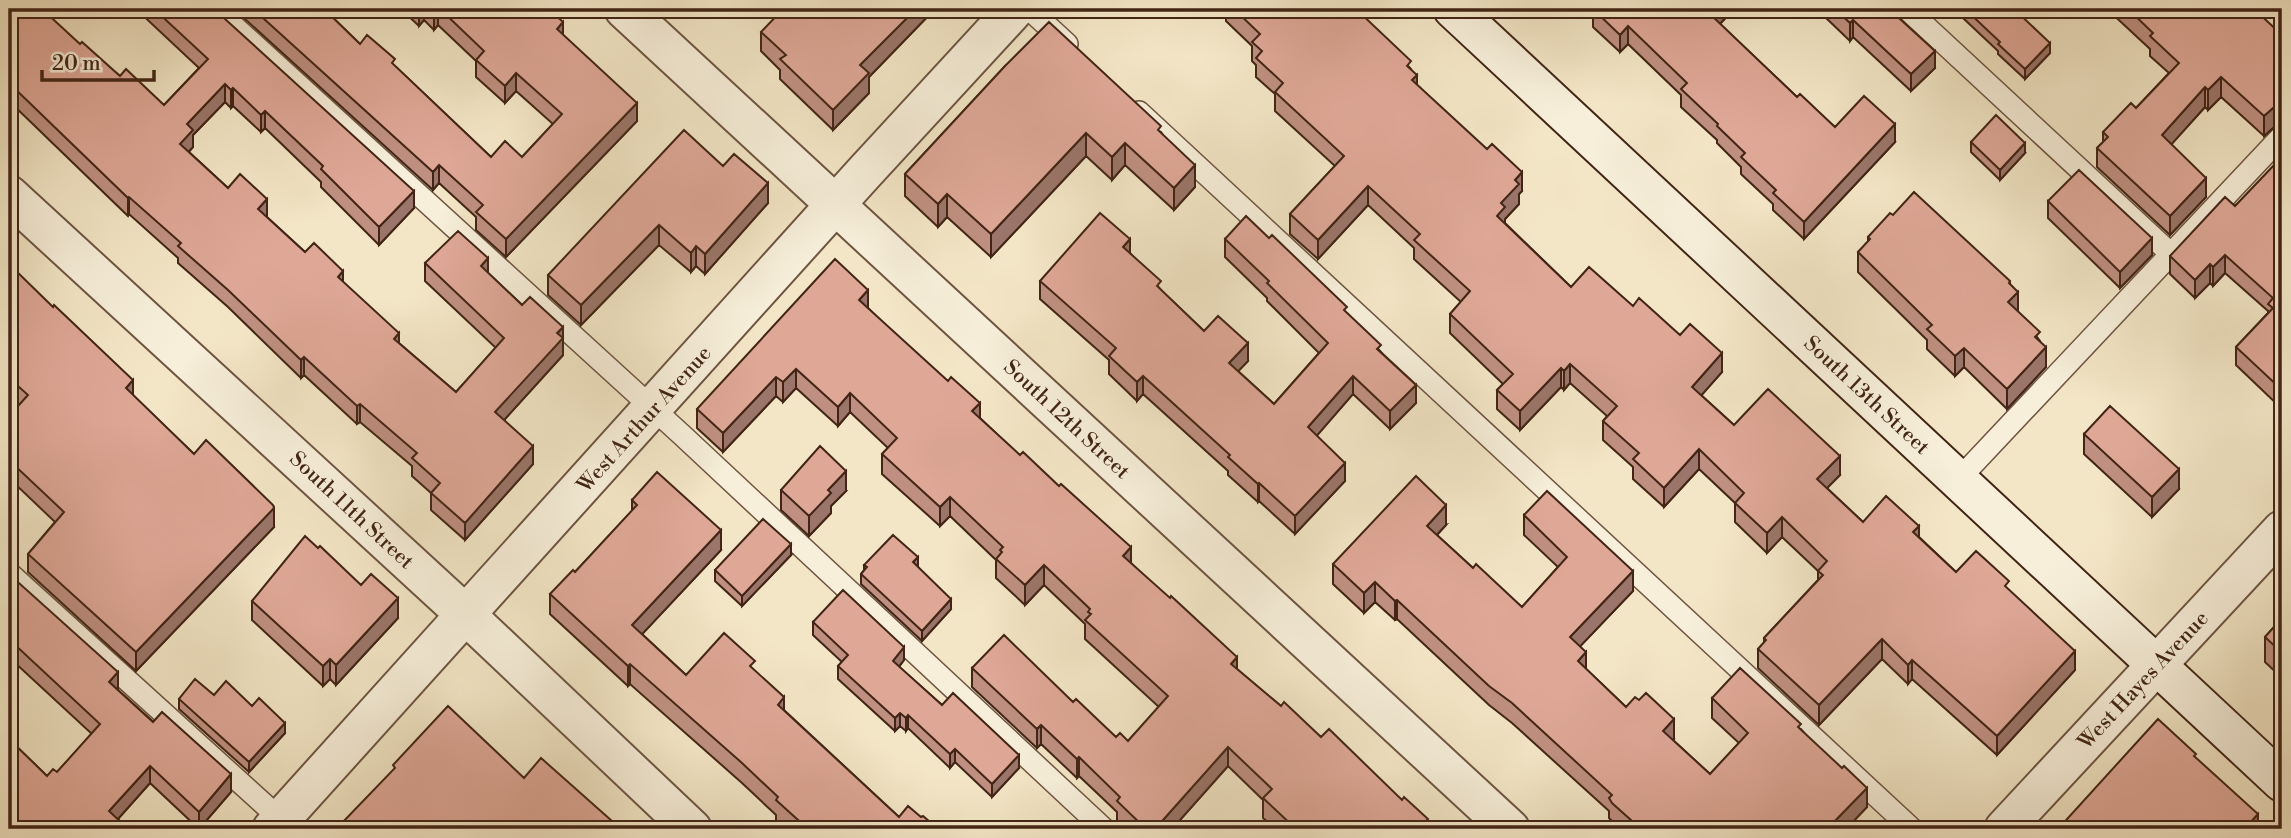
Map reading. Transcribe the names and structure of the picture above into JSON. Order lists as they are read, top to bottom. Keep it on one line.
{"streets":{"street":["South 13th Street","West Arthur Avenue","South 12th Street","South 11th Street","West Hayes Avenue"]},"crossings":[["South 13th Street","West Hayes Avenue"],["West Arthur Avenue","South 12th Street"],["West Arthur Avenue","South 11th Street"]],"scale_bar":"20 m"}
